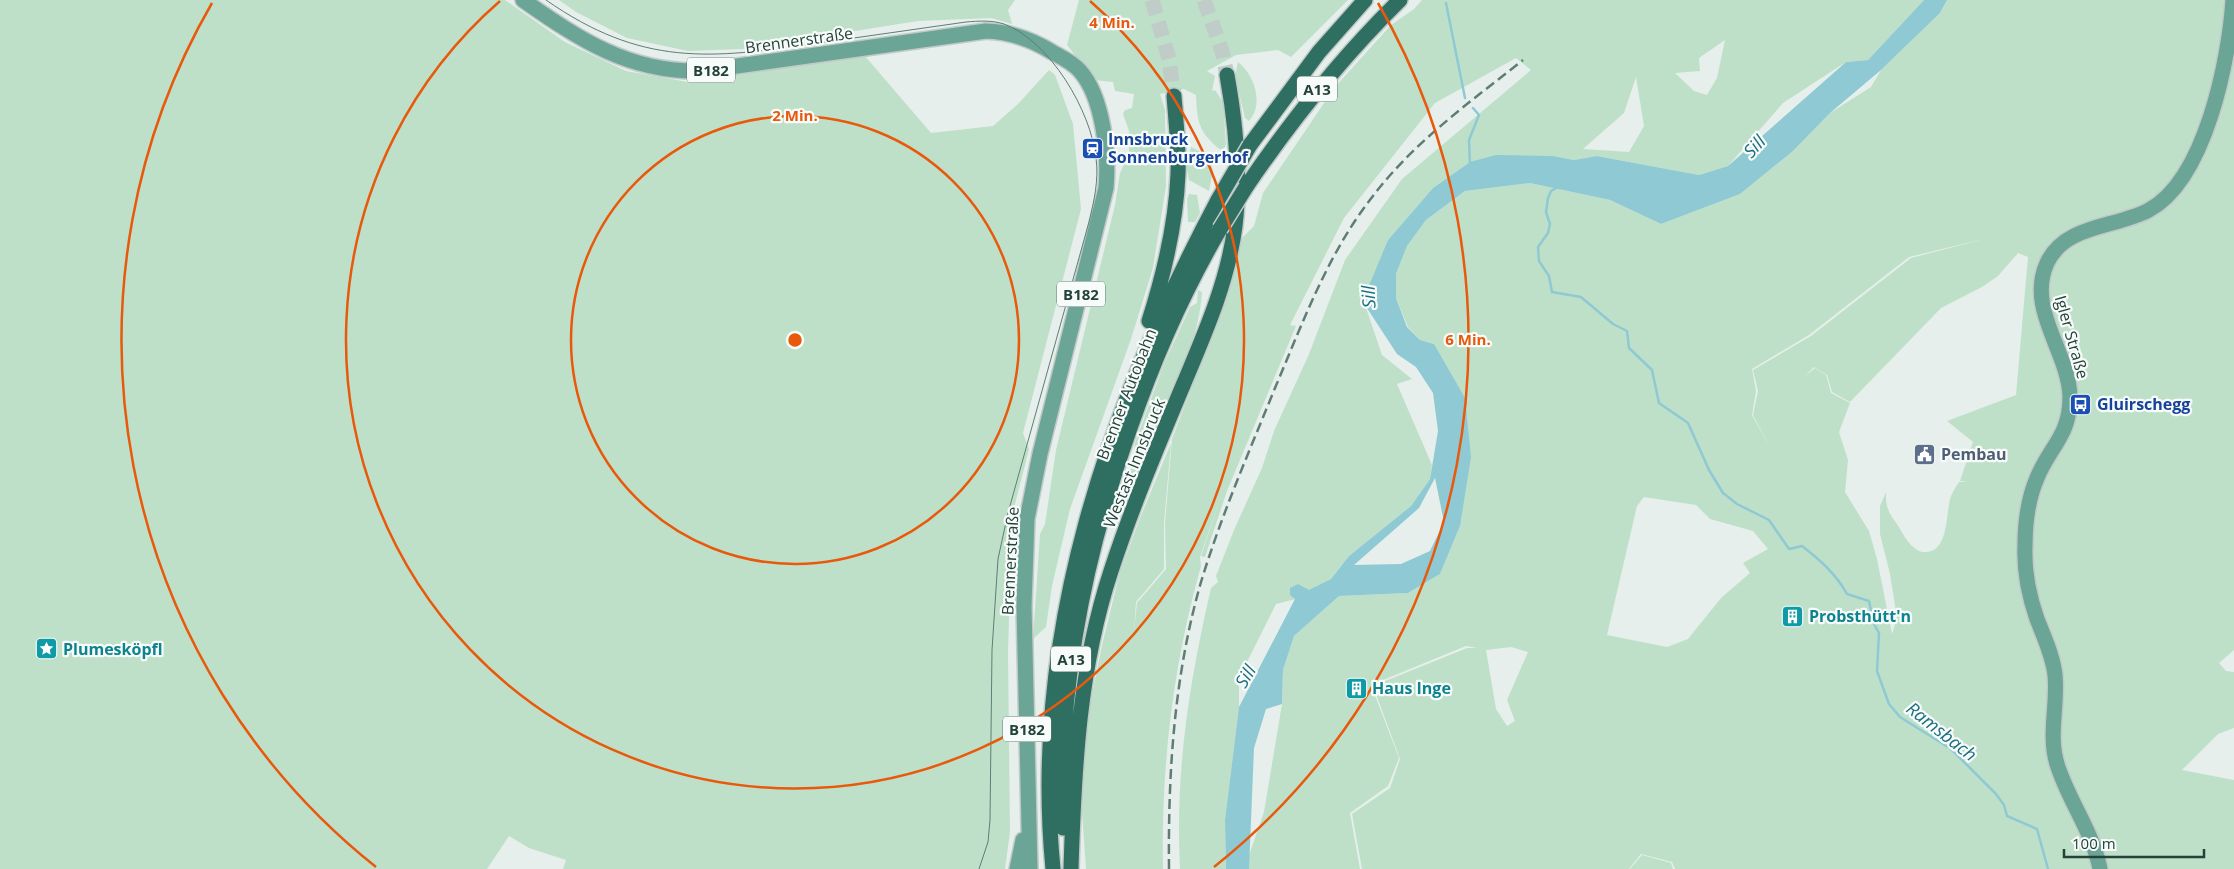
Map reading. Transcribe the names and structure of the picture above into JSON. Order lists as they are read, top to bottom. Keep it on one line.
{"streets":{"highway":["A13","Brenner Autobahn","Westast Innsbruck"],"main road":["Brennerstraße","B182","Igler Straße"]},"crossings":[["Brennerstraße","B182"],["Brenner Autobahn","Westast Innsbruck"]],"water":["Sill","Ramsbach"],"places":{"station":["Innsbruck Sonnenburgerhof"],"bus stop":["Gluirschegg"],"public building":["Pembau"],"building":["Probsthütt'n","Haus Inge"],"place":["Plumesköpfl"]},"scale_bar":"100 m","rings":["4 Min.","2 Min.","6 Min."]}
